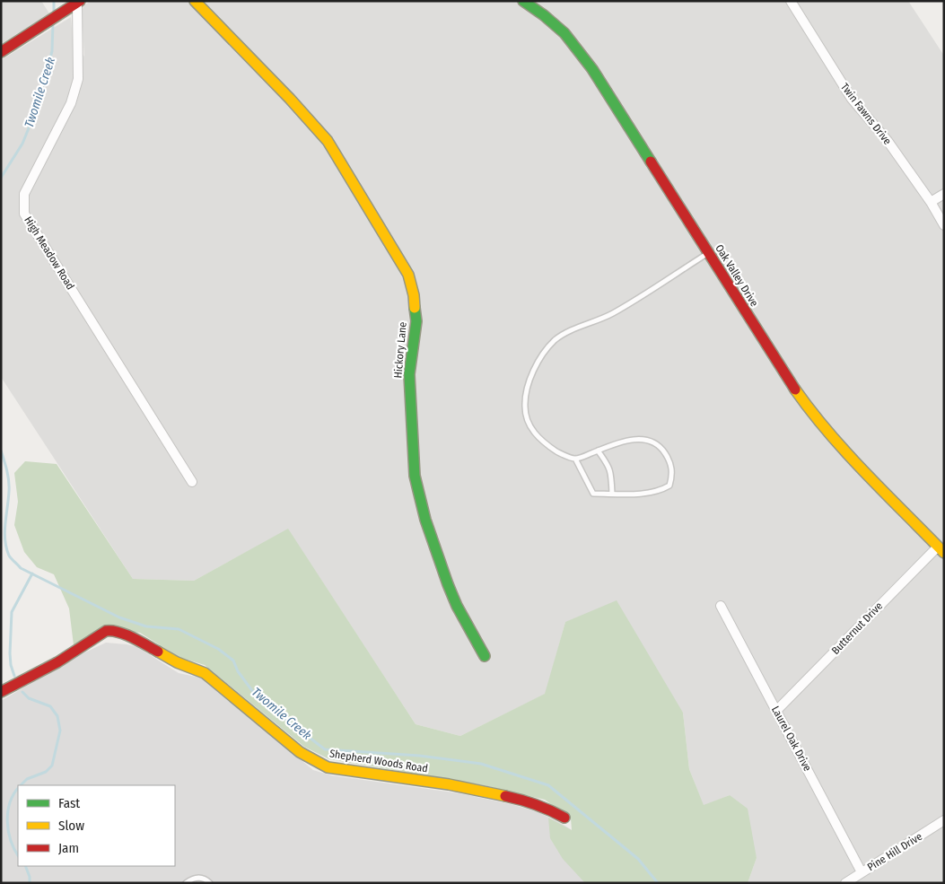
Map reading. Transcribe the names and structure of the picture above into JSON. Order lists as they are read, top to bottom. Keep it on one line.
{"streets":{"street":["Twin Fawns Drive","High Meadow Road","Oak Valley Drive","Hickory Lane","Butternut Drive","Laurel Oak Drive","Shepherd Woods Road","Pine Hill Drive"]},"crossings":[["Oak Valley Drive","Butternut Drive"],["Butternut Drive","Laurel Oak Drive"],["Laurel Oak Drive","Pine Hill Drive"]],"water":["Twomile Creek"],"legend":["Fast","Slow","Jam"]}
